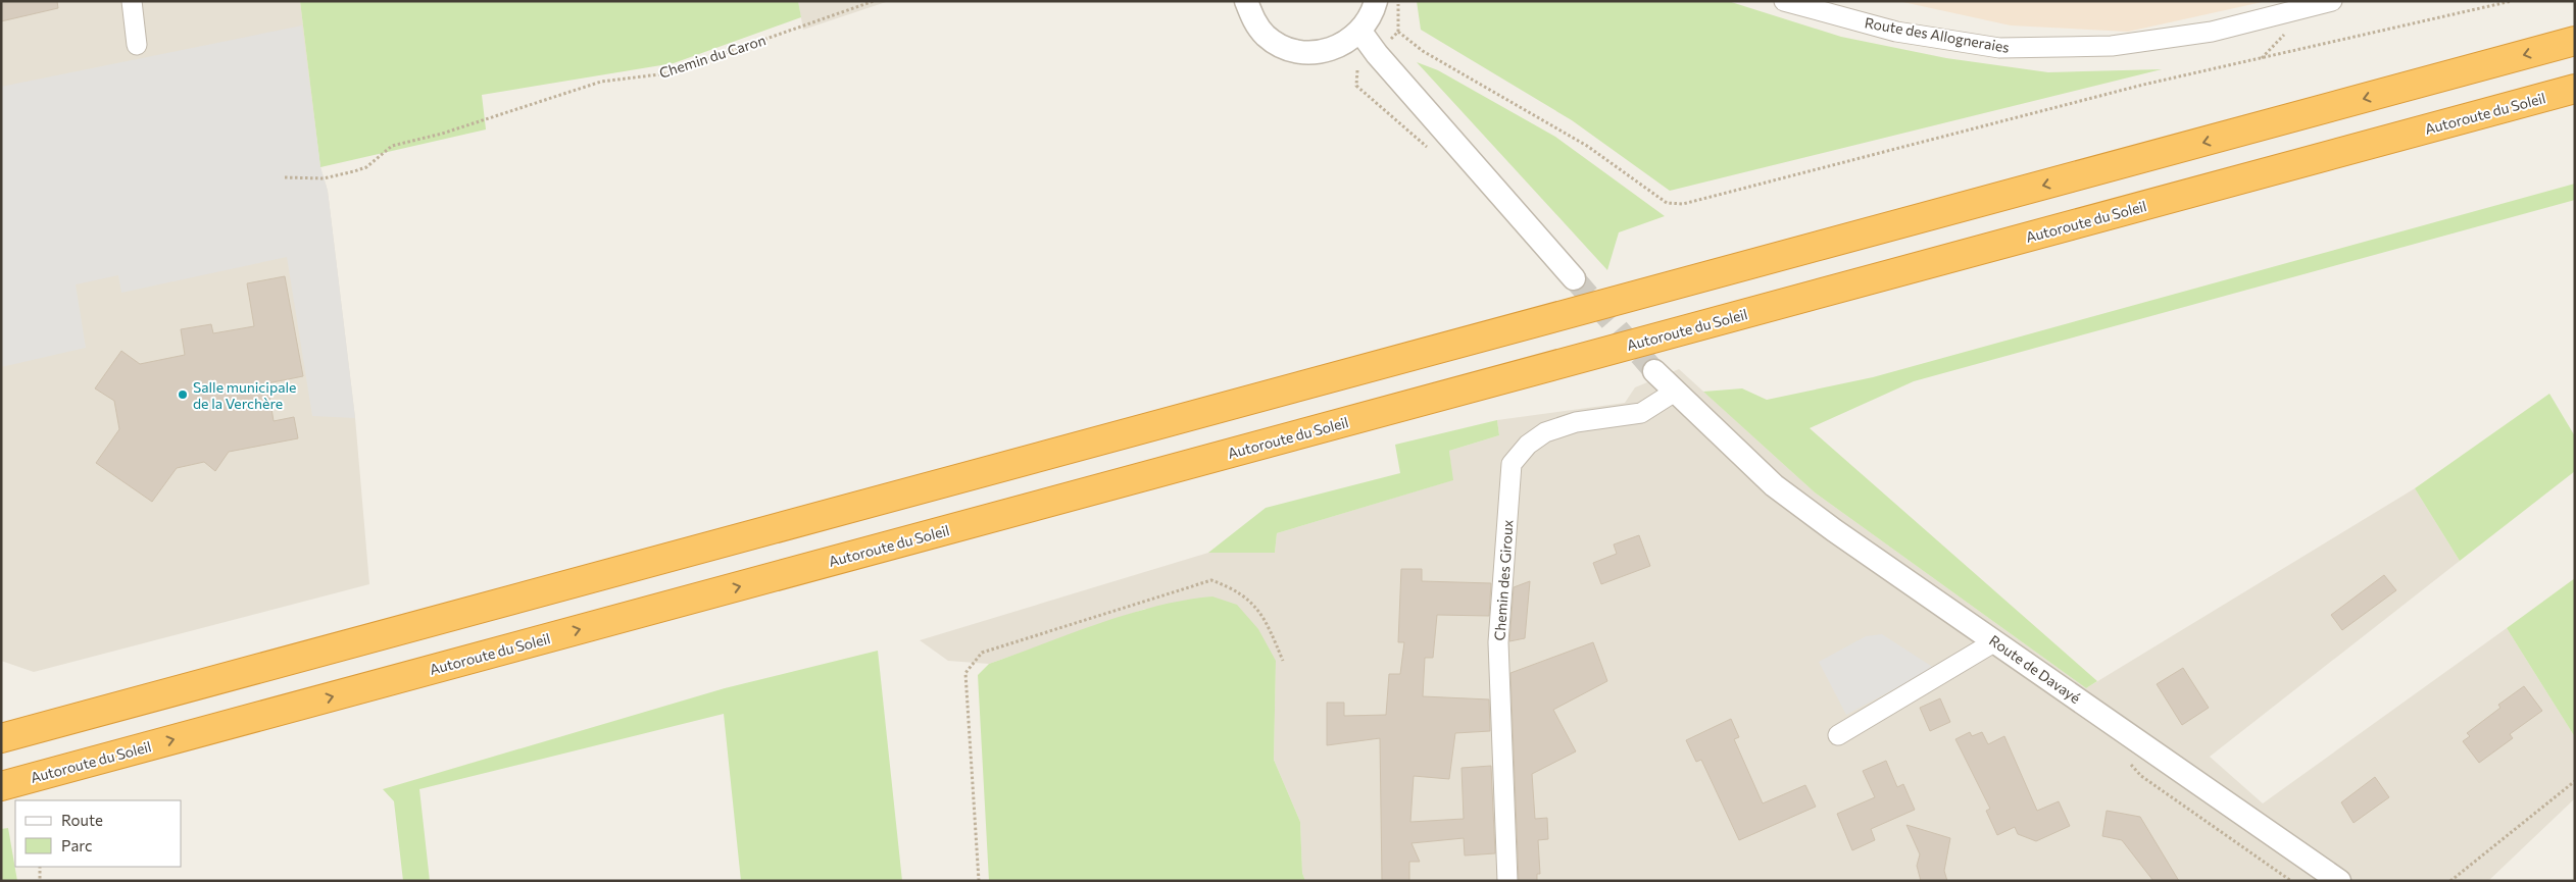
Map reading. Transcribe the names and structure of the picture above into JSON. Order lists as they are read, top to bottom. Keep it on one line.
{"streets":{"highway":["Autoroute du Soleil"],"street":["Route des Allogneraies","Chemin des Giroux","Route de Davayé"],"path":["Chemin du Caron"]},"crossings":[["Chemin des Giroux","Route de Davayé"]],"places":["Salle municipale de la Verchère"],"legend":["Route","Parc"]}
